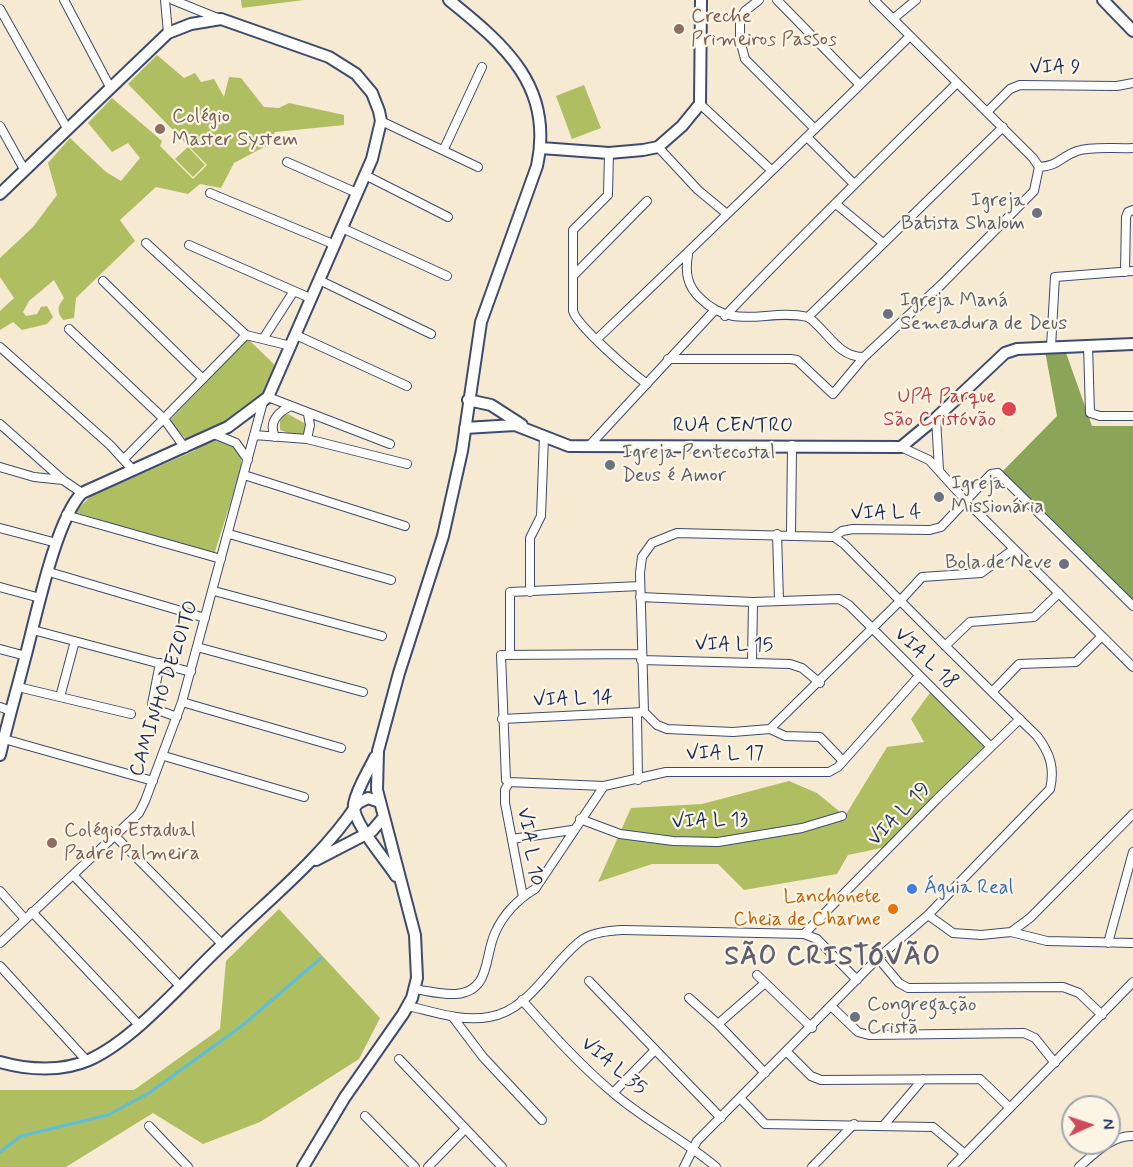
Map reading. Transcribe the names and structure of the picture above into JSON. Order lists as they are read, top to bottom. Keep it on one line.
{"streets":{"street":["VIA 9","RUA CENTRO","VIA L 4","VIA L 15","VIA L 18","CAMINHO DEZOITO","VIA L 14","VIA L 17","VIA L 19","VIA L 13","VIA L 10","VIA L 35"]},"crossings":[["RUA CENTRO","VIA L 4"],["VIA L 18","VIA L 17"],["VIA L 18","VIA L 19"],["VIA L 14","VIA L 17"],["VIA L 14","VIA L 10"],["VIA L 17","VIA L 10"]],"districts":["SÃO CRISTÓVÃO"],"places":["Creche Primeiros Passos","Colégio Master System","Igreja Batista Shalom","Igreja Maná Semeadura de Deus","UPA Parque São Cristóvão","Igreja Pentecostal Deus é Amor","Igreja Missionária","Bola de Neve","Colégio Estadual Padre Palmeira","Águia Real","Lanchonete Cheia de Charme","Congregação Cristã"],"north":"right"}
